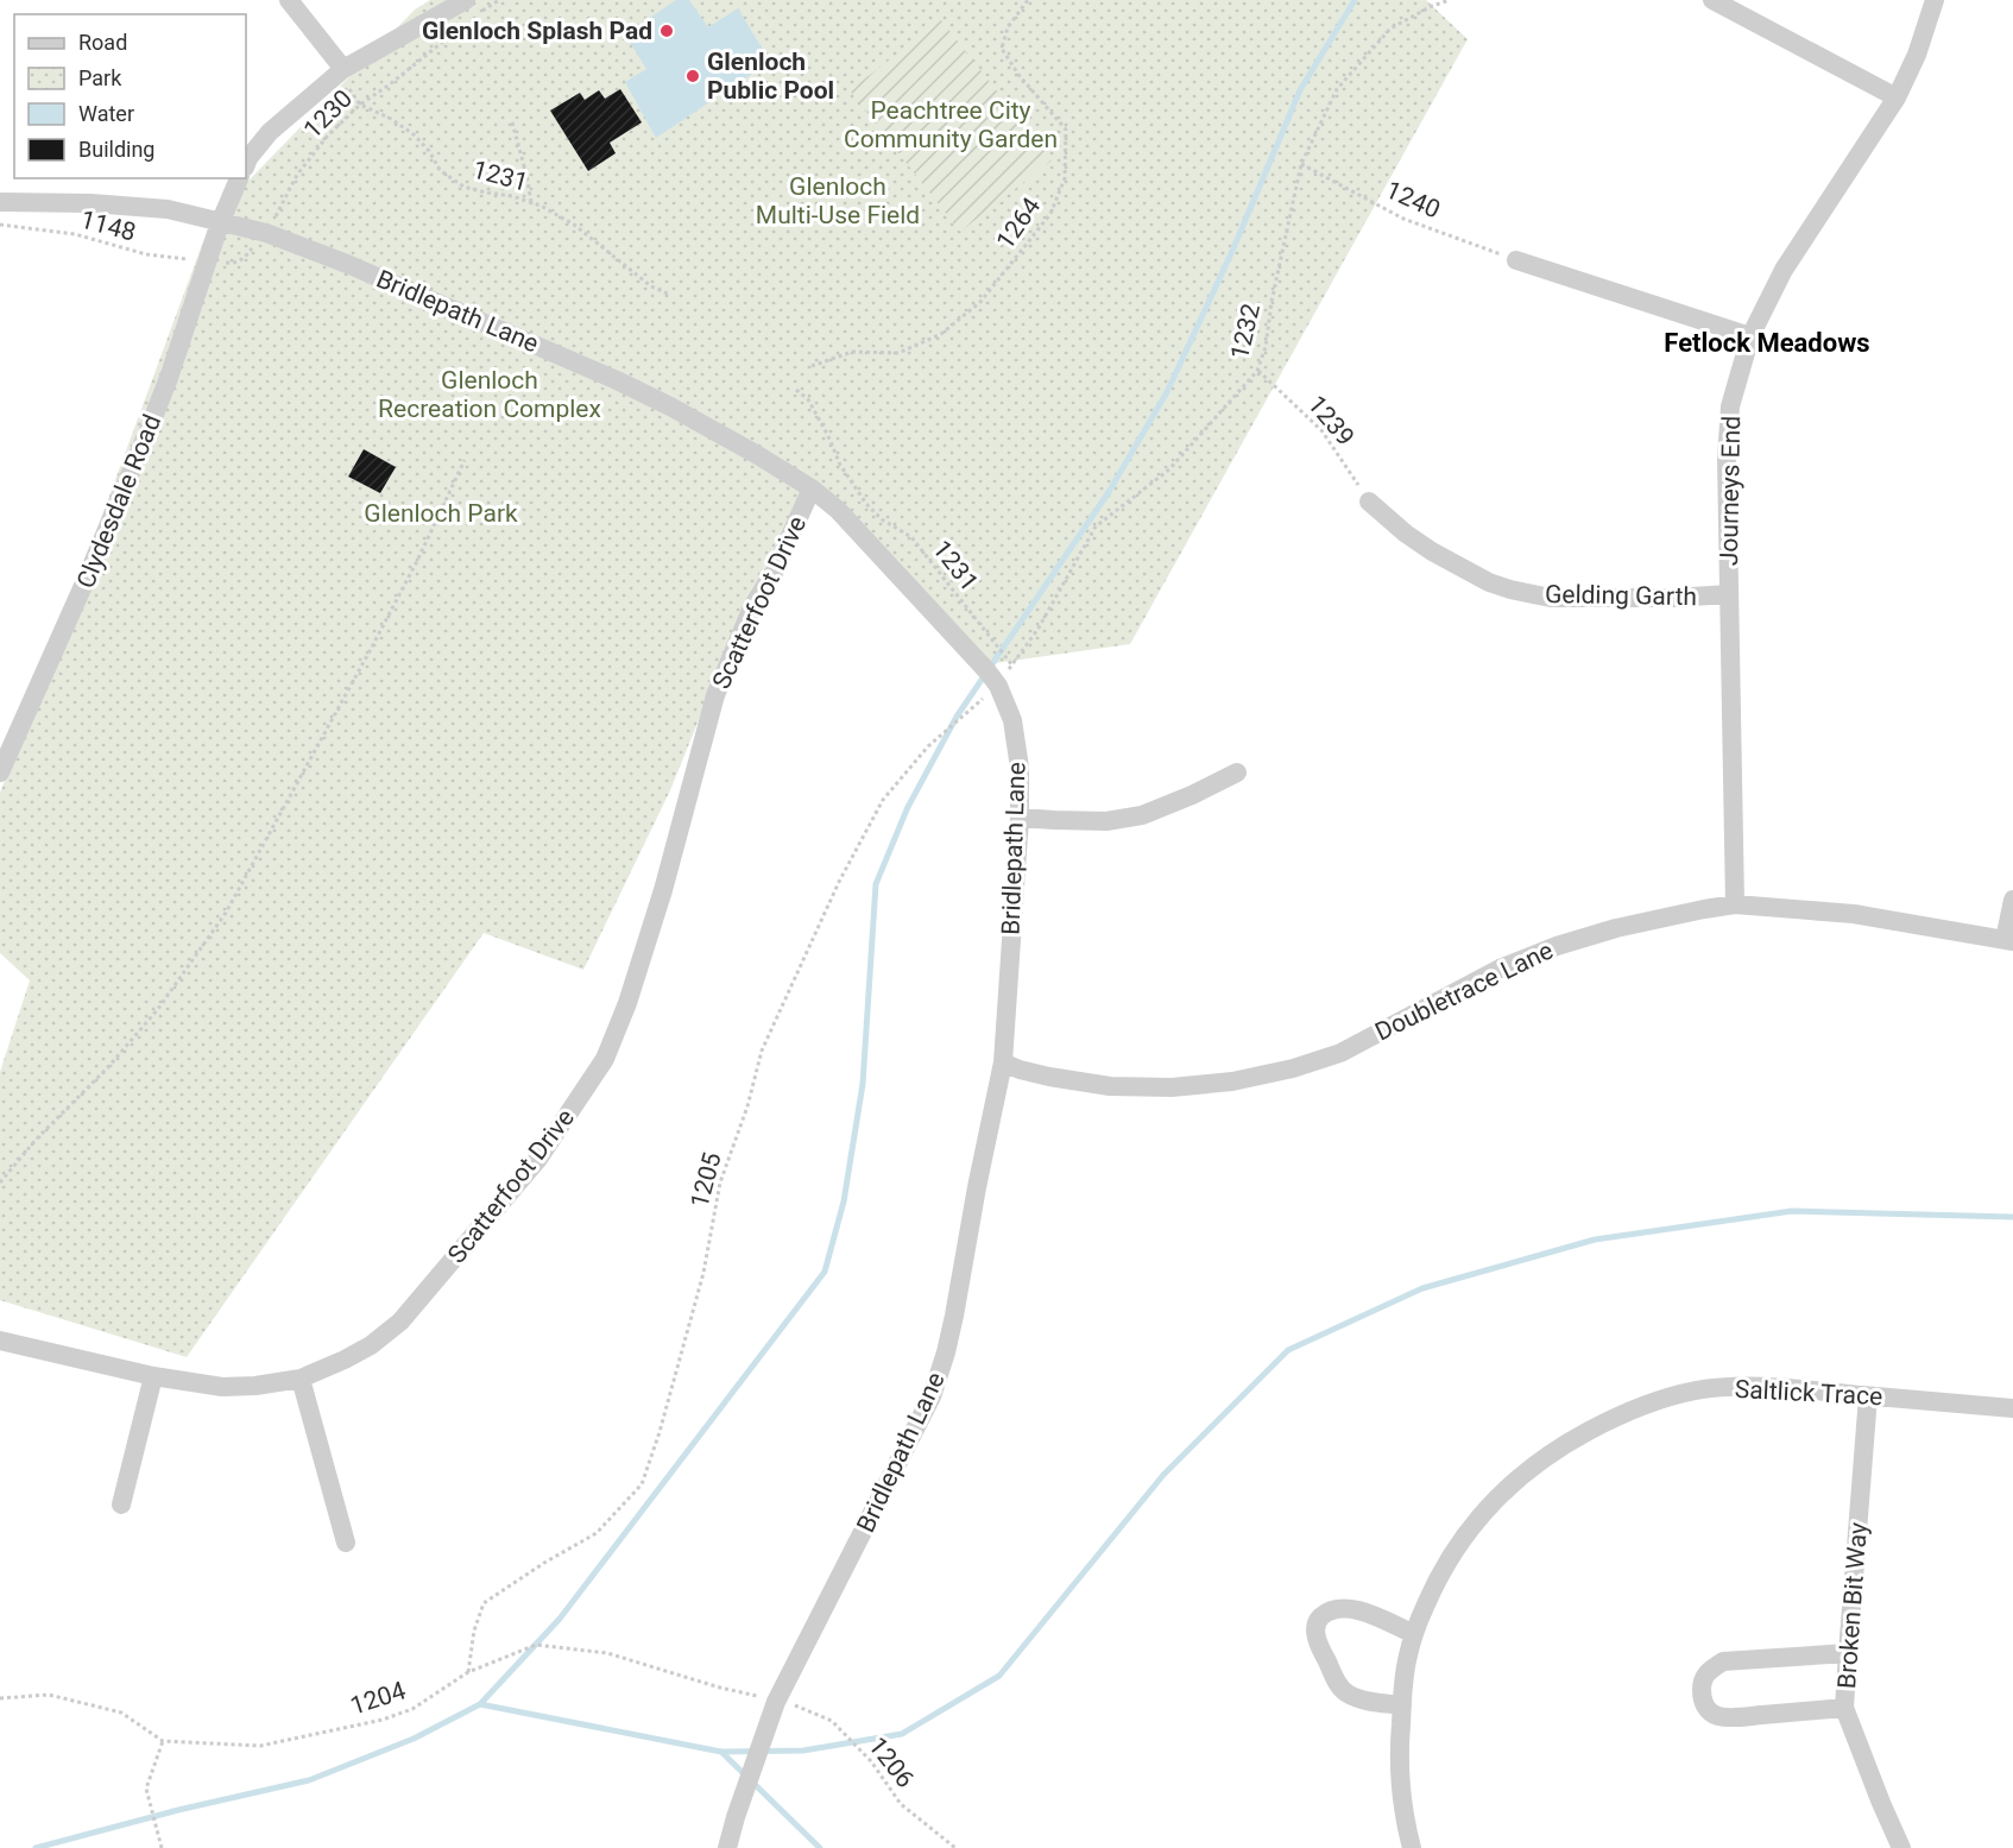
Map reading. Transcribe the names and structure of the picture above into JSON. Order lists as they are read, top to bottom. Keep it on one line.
{"streets":{"street":["Bridlepath Lane","Journeys End","Clydesdale Road","Gelding Garth","Scatterfoot Drive","Doubletrace Lane","Saltlick Trace","Broken Bit Way"],"path":["1230","1231","1240","1264","1148","1232","1239","1205","1204","1206"]},"crossings":[["1230","1231"],["1230","1148"],["1230","Bridlepath Lane"],["1230","Clydesdale Road"],["1231","1232"],["1240","1232"],["1148","Clydesdale Road"],["Bridlepath Lane","1232"],["Bridlepath Lane","Clydesdale Road"],["Bridlepath Lane","Scatterfoot Drive"],["Bridlepath Lane","Doubletrace Lane"],["Bridlepath Lane","1205"],["1232","1239"],["1232","1205"],["1239","Gelding Garth"],["Journeys End","Gelding Garth"],["Journeys End","Doubletrace Lane"],["1205","1204"],["Saltlick Trace","Broken Bit Way"]],"districts":["Fetlock Meadows"],"parks":["Peachtree City Community Garden","Glenloch Multi-Use Field","Glenloch Recreation Complex","Glenloch Park"],"places":["Glenloch Splash Pad","Glenloch Public Pool"],"legend":["Road","Park","Water","Building"]}
